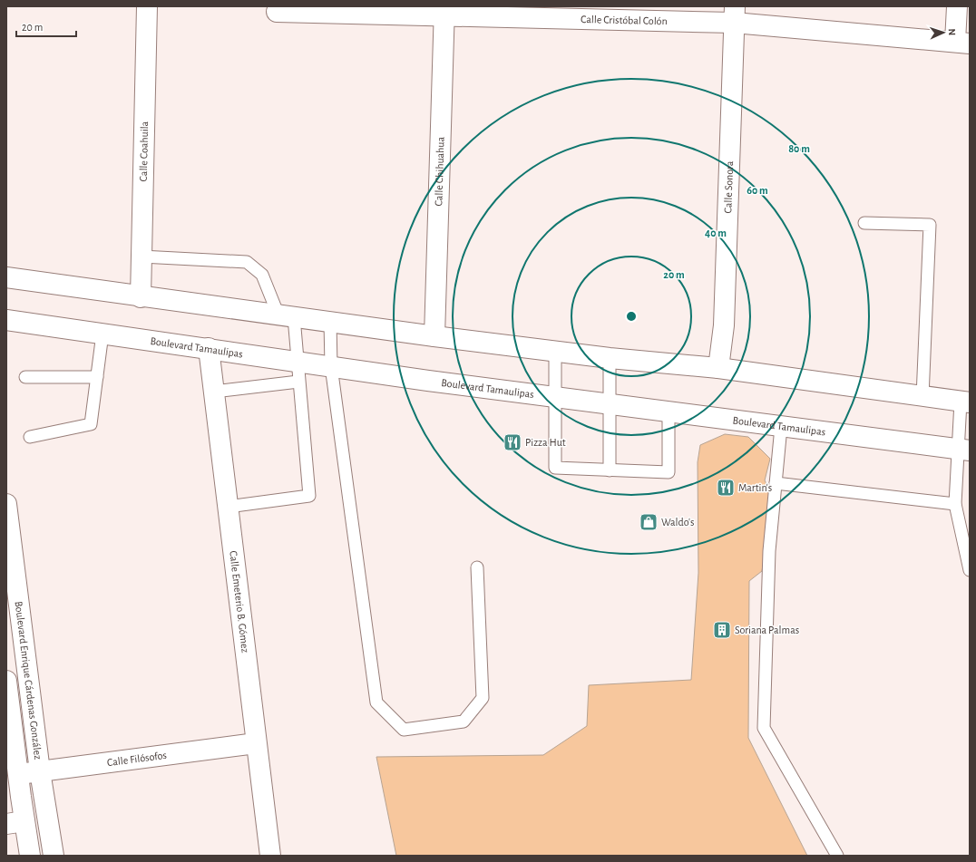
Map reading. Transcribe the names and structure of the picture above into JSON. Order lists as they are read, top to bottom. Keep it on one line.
{"streets":{"street":["Calle Cristóbal Colón","Calle Coahuila","Calle Chihuahua","Calle Sonora","Boulevard Tamaulipas","Calle Emeterio B. Gómez","Boulevard Enrique Cárdenas González","Calle Filósofos"]},"crossings":[["Calle Cristóbal Colón","Calle Chihuahua"],["Calle Cristóbal Colón","Calle Sonora"],["Boulevard Tamaulipas","Calle Emeterio B. Gómez"],["Calle Emeterio B. Gómez","Calle Filósofos"],["Boulevard Enrique Cárdenas González","Calle Filósofos"]],"places":{"restaurant":["Pizza Hut","Martin's"],"shop":["Waldo's"],"building":["Soriana Palmas"]},"scale_bar":"20 m","north":"right","rings":["80 m","60 m","40 m","20 m"]}
